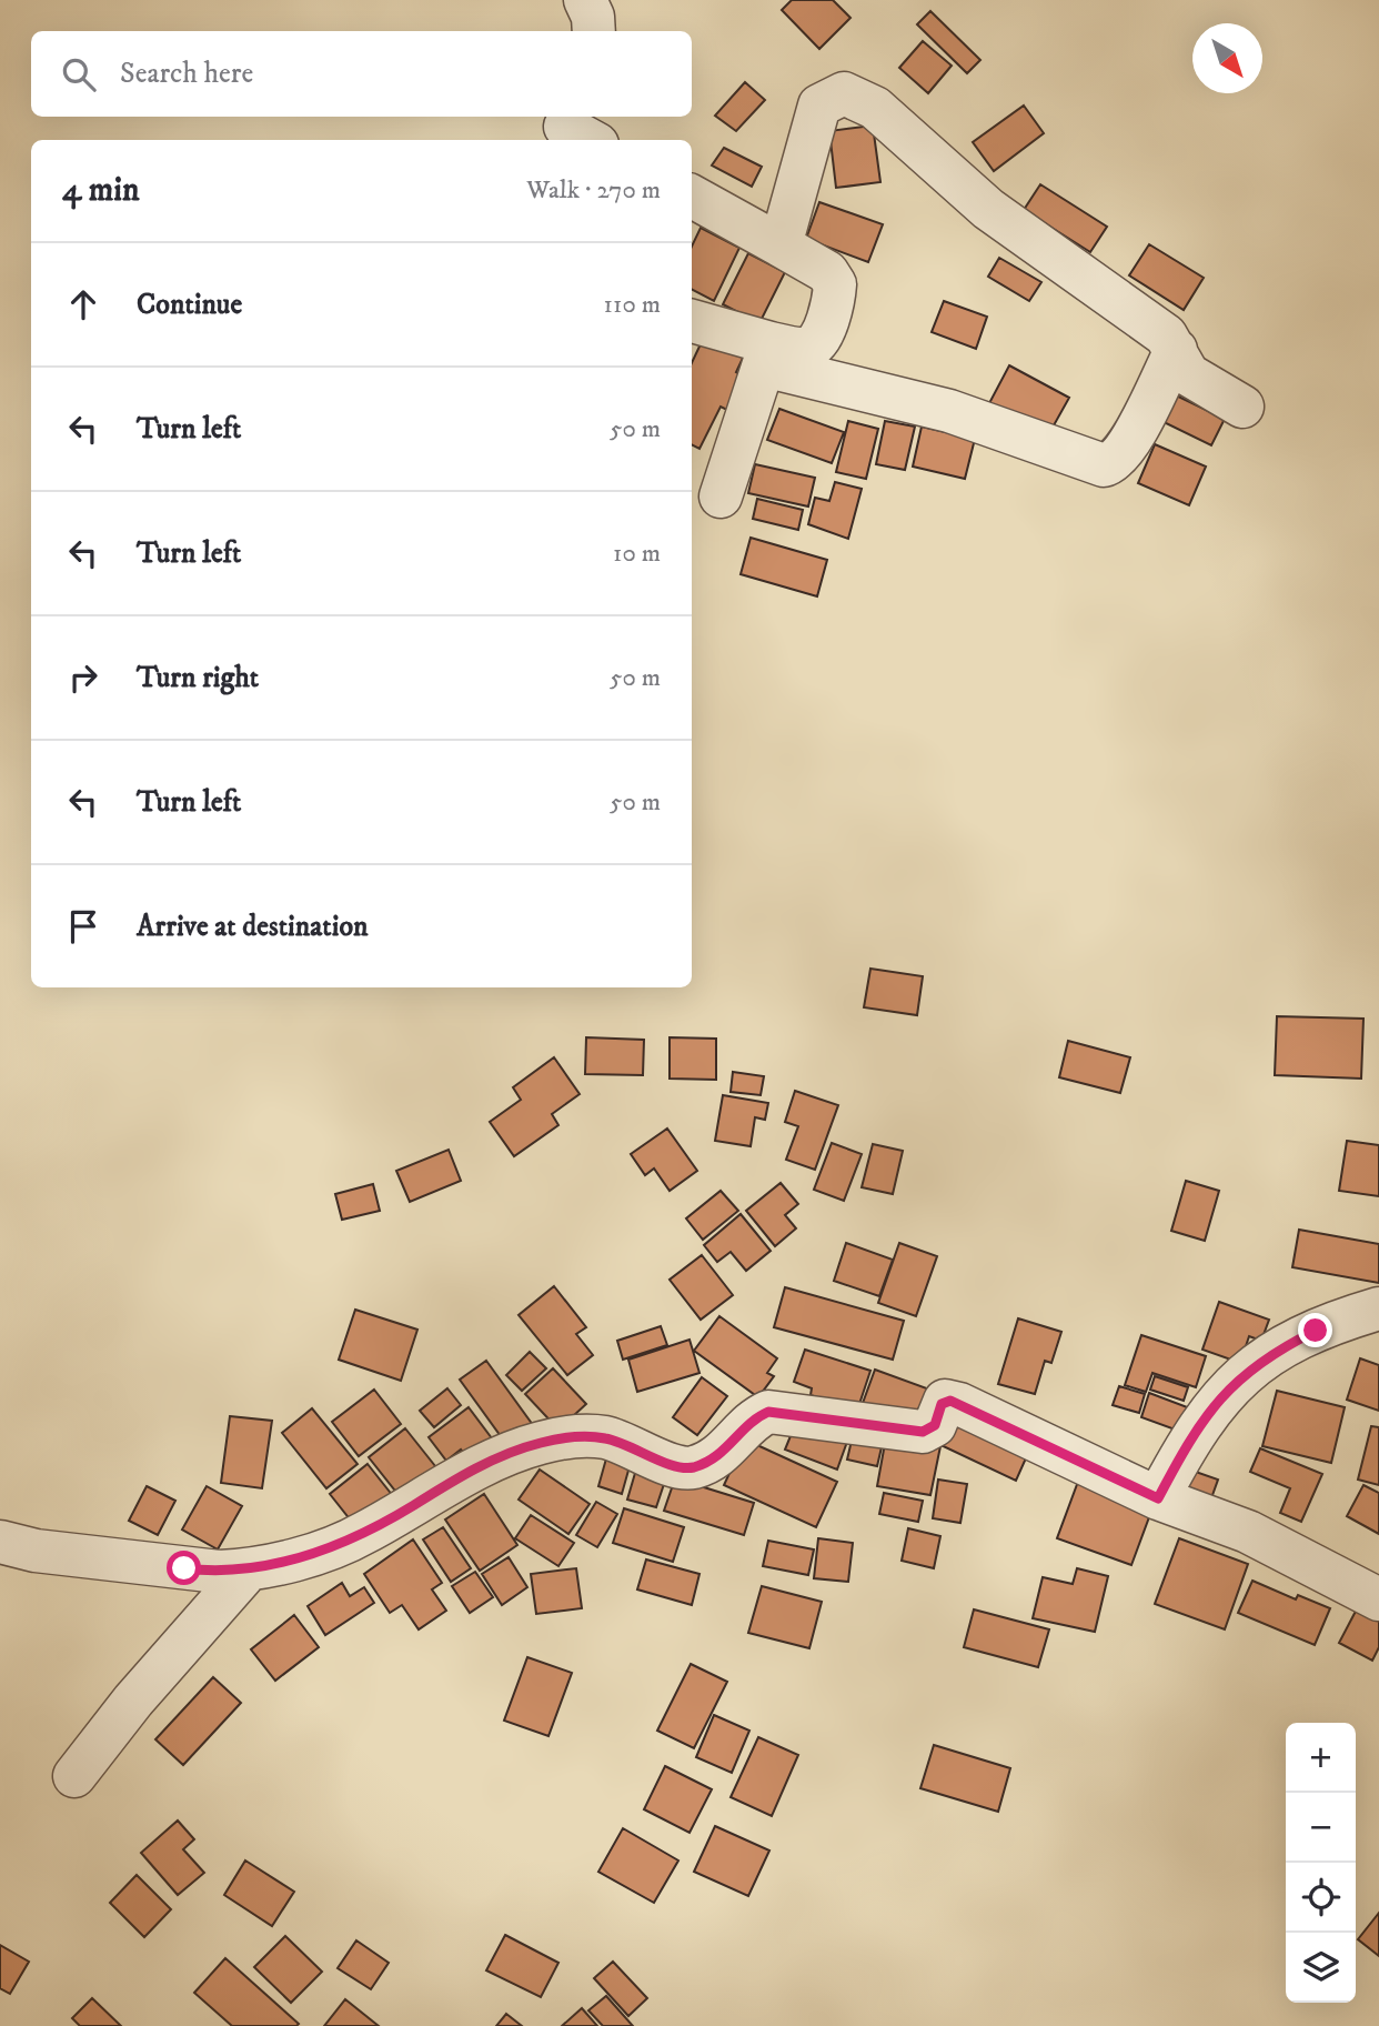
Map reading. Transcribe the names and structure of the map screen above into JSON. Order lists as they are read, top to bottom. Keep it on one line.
{"north":"bottom right","page":{"search":"Search here","heading":["4 min","Walk · 270 m"],"list":[["Continue","110 m"],["Turn left","50 m"],["Turn left","10 m"],["Turn right","50 m"],["Turn left","50 m"],"Arrive at destination"],"map_buttons":["+","−"]}}
